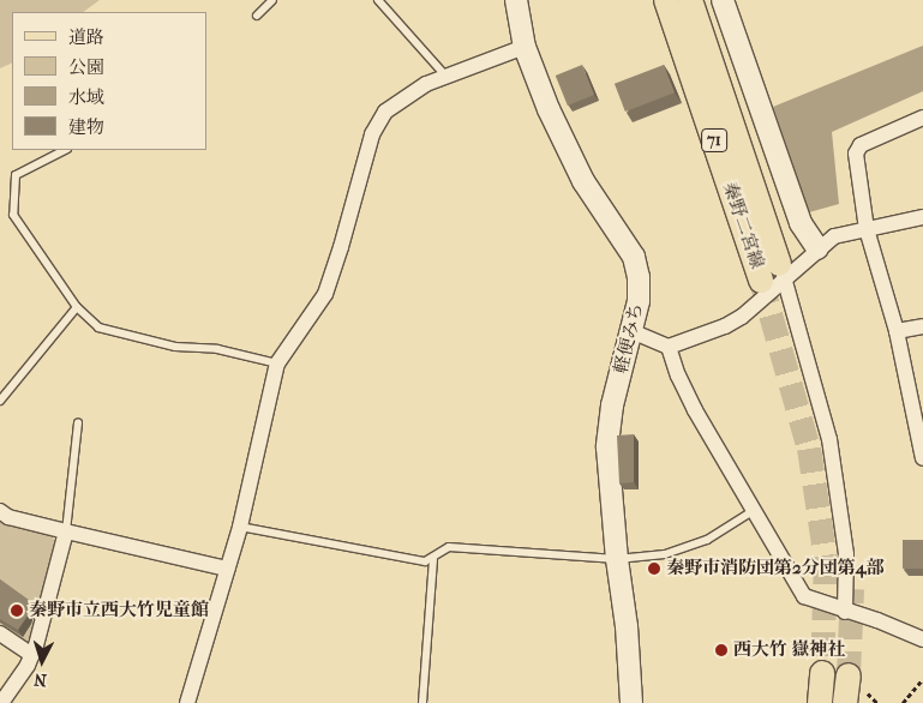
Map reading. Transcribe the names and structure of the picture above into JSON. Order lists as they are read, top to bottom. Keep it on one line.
{"streets":{"main road":["71","秦野二宮線"],"street":["軽便みち"]},"places":["秦野市消防団第2分団第4部","秦野市立西大竹児童館","西大竹 嶽神社"],"legend":["道路","公園","水域","建物"],"north":"bottom"}
